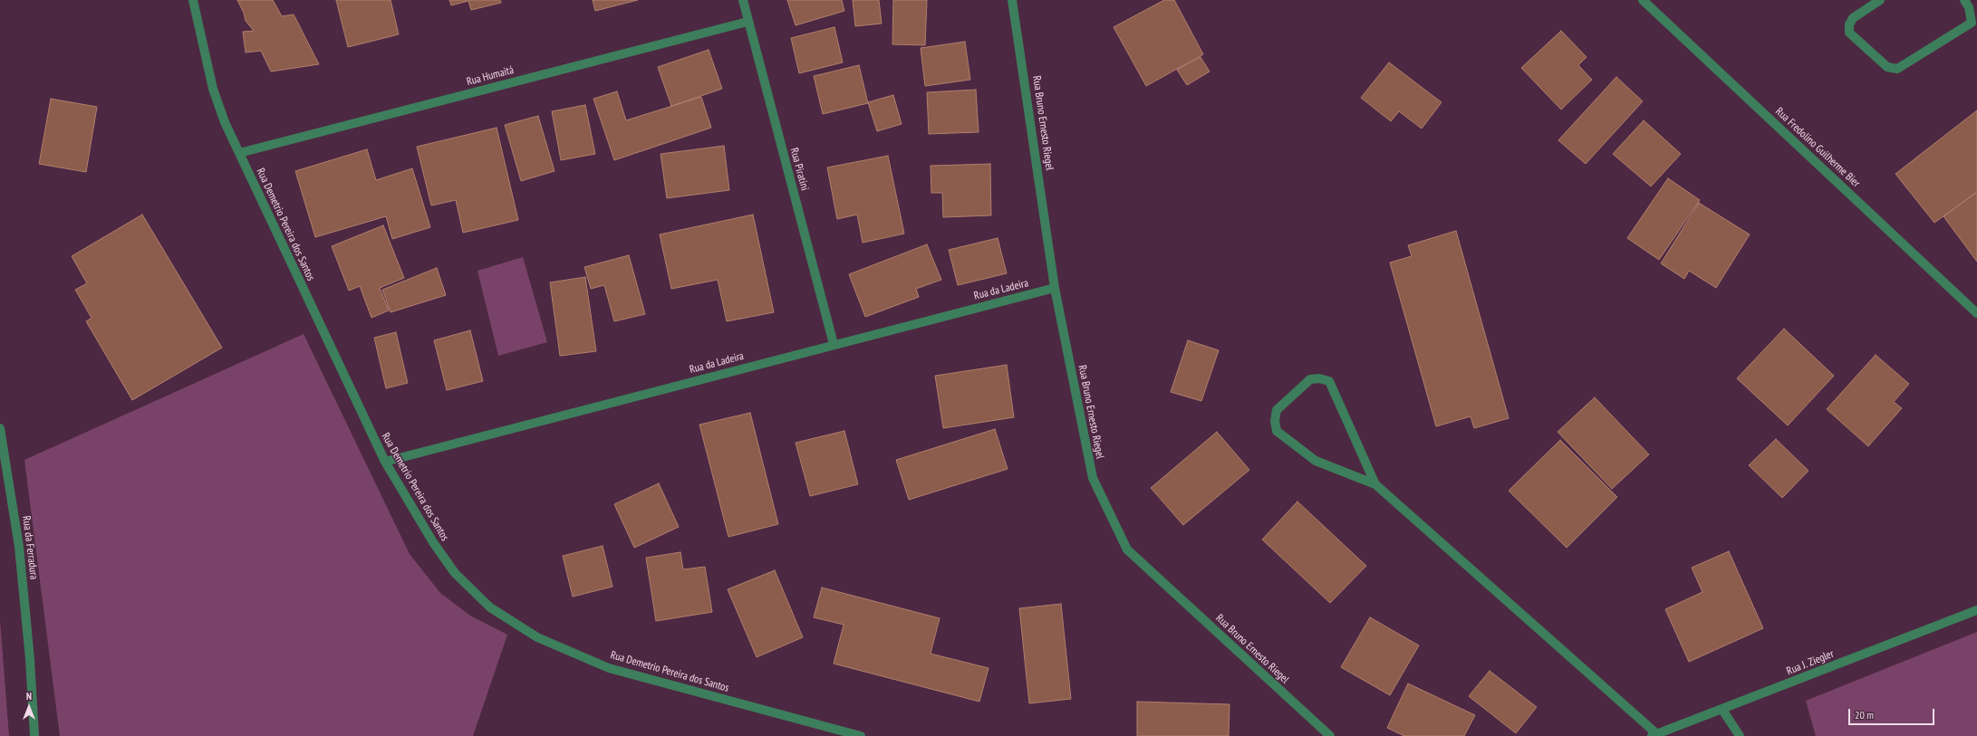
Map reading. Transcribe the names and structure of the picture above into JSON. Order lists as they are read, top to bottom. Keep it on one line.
{"streets":{"street":["Rua Humaitá","Rua Bruno Ernesto Riegel","Rua Fredolino Guilherme Bier","Rua Piratini","Rua Demetrio Pereira dos Santos","Rua da Ladeira","Rua da Ferradura","Rua J. Ziegler"]},"crossings":[["Rua Humaitá","Rua Piratini"],["Rua Humaitá","Rua Demetrio Pereira dos Santos"],["Rua Bruno Ernesto Riegel","Rua da Ladeira"],["Rua Piratini","Rua da Ladeira"],["Rua Demetrio Pereira dos Santos","Rua da Ladeira"]],"scale_bar":"20 m","north":"top"}
